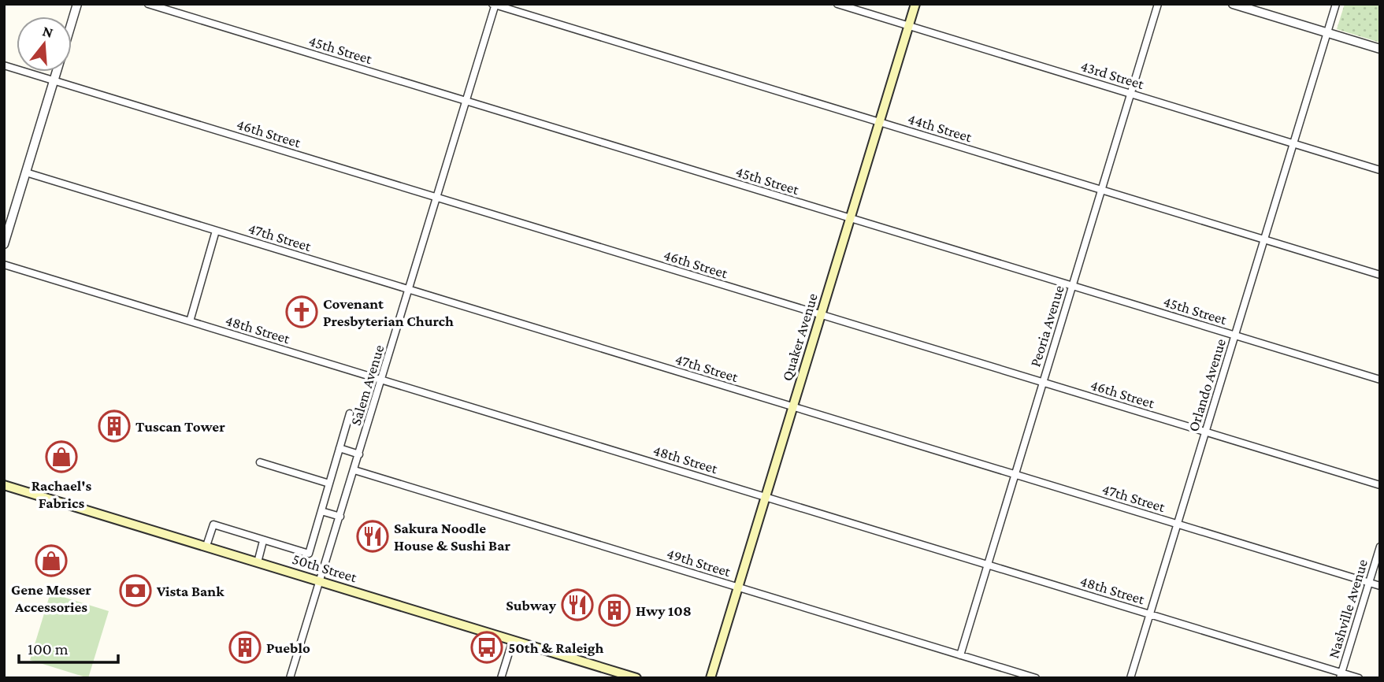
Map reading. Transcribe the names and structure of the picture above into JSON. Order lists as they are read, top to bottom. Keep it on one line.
{"streets":{"main road":["Quaker Avenue","50th Street"],"street":["45th Street","43rd Street","44th Street","46th Street","47th Street","Peoria Avenue","48th Street","Salem Avenue","Orlando Avenue","49th Street","Nashville Avenue"]},"crossings":[["45th Street","Peoria Avenue"],["45th Street","Quaker Avenue"],["45th Street","Salem Avenue"],["45th Street","Orlando Avenue"],["43rd Street","Peoria Avenue"],["43rd Street","Quaker Avenue"],["43rd Street","Orlando Avenue"],["44th Street","Peoria Avenue"],["44th Street","Quaker Avenue"],["44th Street","Salem Avenue"],["44th Street","Orlando Avenue"],["46th Street","Peoria Avenue"],["46th Street","Quaker Avenue"],["46th Street","Salem Avenue"],["46th Street","Orlando Avenue"],["47th Street","Peoria Avenue"],["47th Street","Quaker Avenue"],["47th Street","Salem Avenue"],["47th Street","Orlando Avenue"],["47th Street","Nashville Avenue"],["Peoria Avenue","48th Street"],["Peoria Avenue","49th Street"],["48th Street","Quaker Avenue"],["48th Street","Salem Avenue"],["48th Street","Orlando Avenue"],["48th Street","Nashville Avenue"],["Quaker Avenue","49th Street"],["Salem Avenue","49th Street"],["Salem Avenue","50th Street"]],"places":{"church":["Covenant Presbyterian Church"],"building":["Tuscan Tower","Hwy 108","Pueblo"],"shop":["Rachael's Fabrics","Gene Messer Accessories"],"restaurant":["Sakura Noodle House & Sushi Bar","Subway"],"bank":["Vista Bank"],"bus stop":["50th & Raleigh"]},"scale_bar":"100 m","north":"top"}
